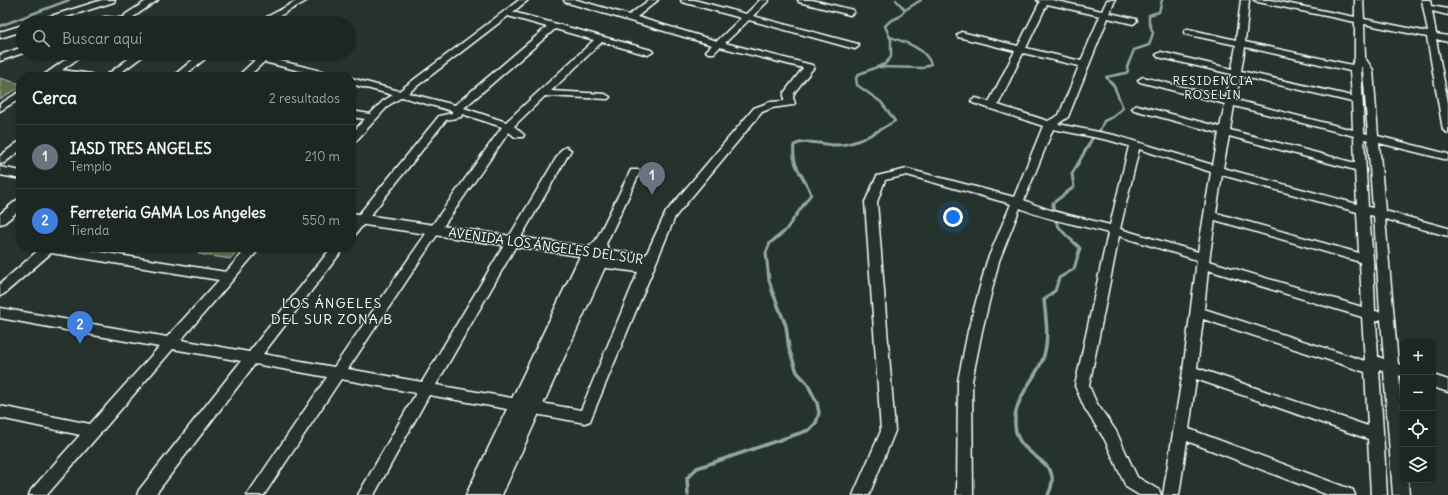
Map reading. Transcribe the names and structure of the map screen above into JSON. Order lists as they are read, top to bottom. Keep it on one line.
{"streets":{"street":["AVENIDA LOS ÁNGELES DEL SUR"]},"districts":["RESIDENCIA ROSELIN","LOS ÁNGELES DEL SUR ZONA B"],"page":{"search":"Buscar aquí","heading":["Cerca","2 resultados"],"list":[{"mark":"1","name":"IASD TRES ANGELES","note":"Templo","value":"210 m"},{"mark":"2","name":"Ferreteria GAMA Los Angeles","note":"Tienda","value":"550 m"}],"pins":["1","2"],"map_buttons":["+","−"]}}
